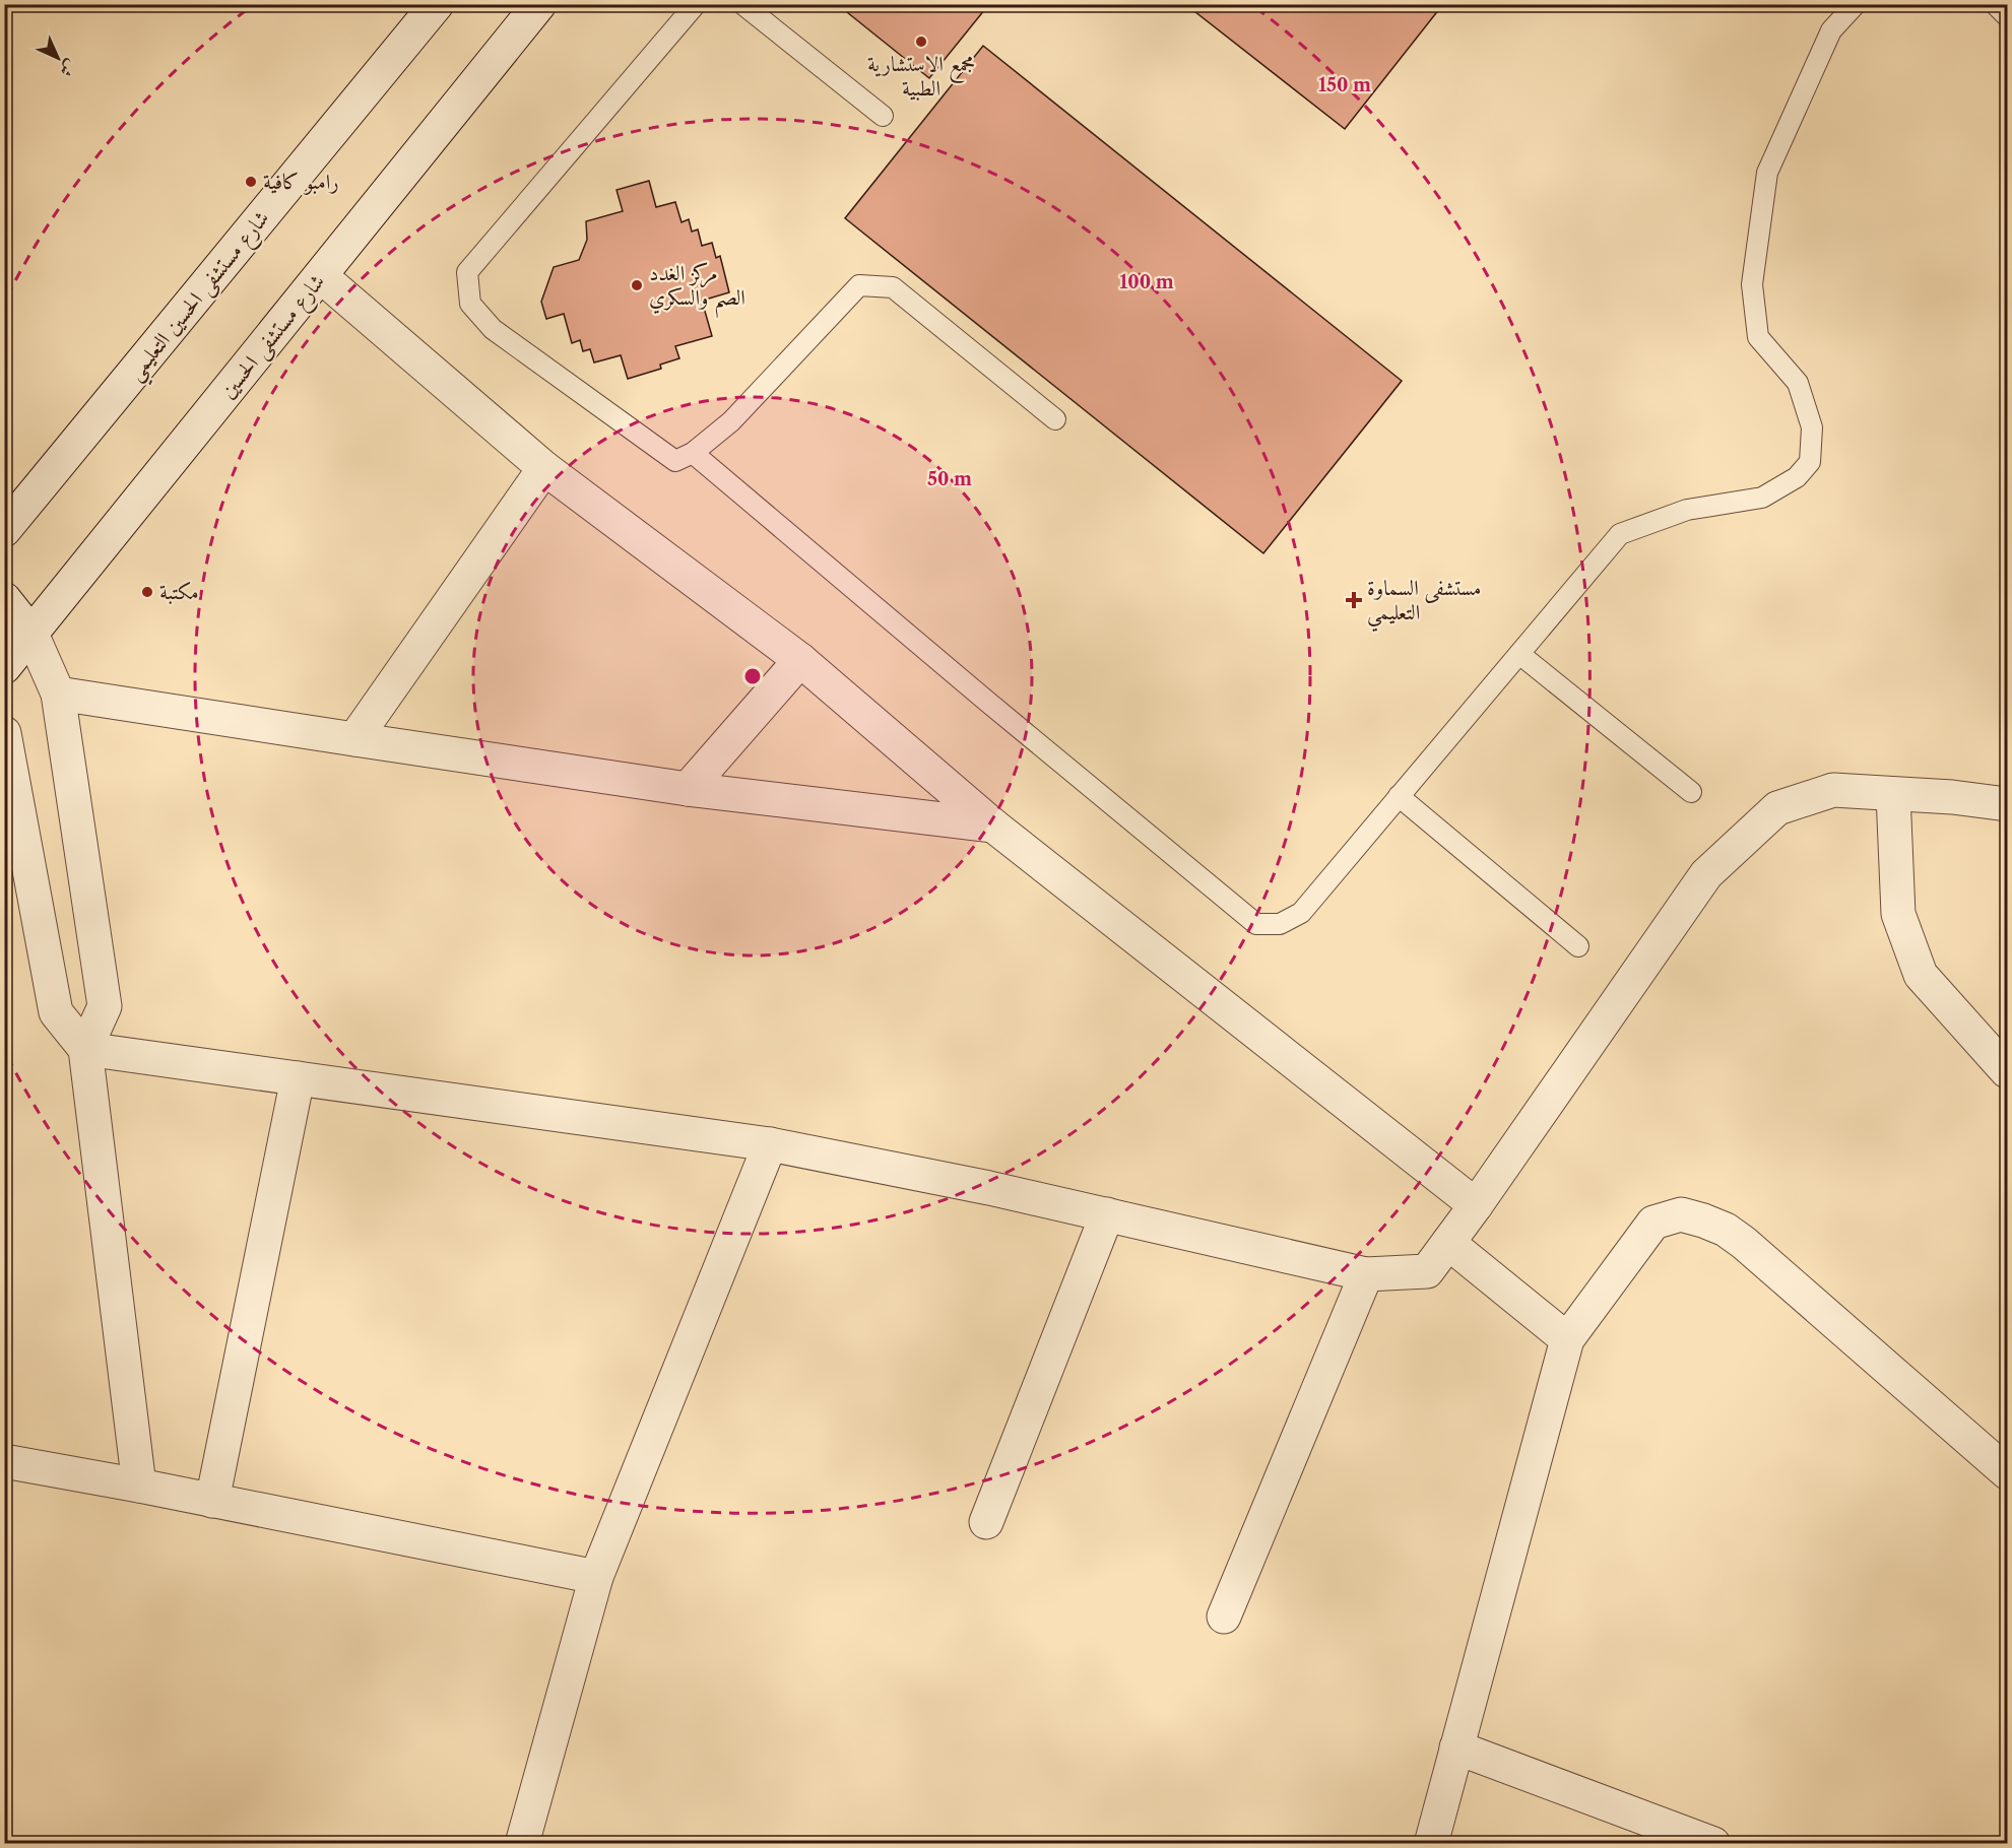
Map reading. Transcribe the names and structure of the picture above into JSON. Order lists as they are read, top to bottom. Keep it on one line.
{"streets":{"street":["شارع مستشفى الحسين التعليمي","شارع مستشفى الحسين"]},"places":{"other":["مجمع الاستشارية الطبية","رامبو كافية","مركز الغدد الصم والسكري","مكتبة"],"health":["مستشفى السماوة التعليمي"]},"north":"bottom right","rings":["150 m","100 m","50 m"]}
